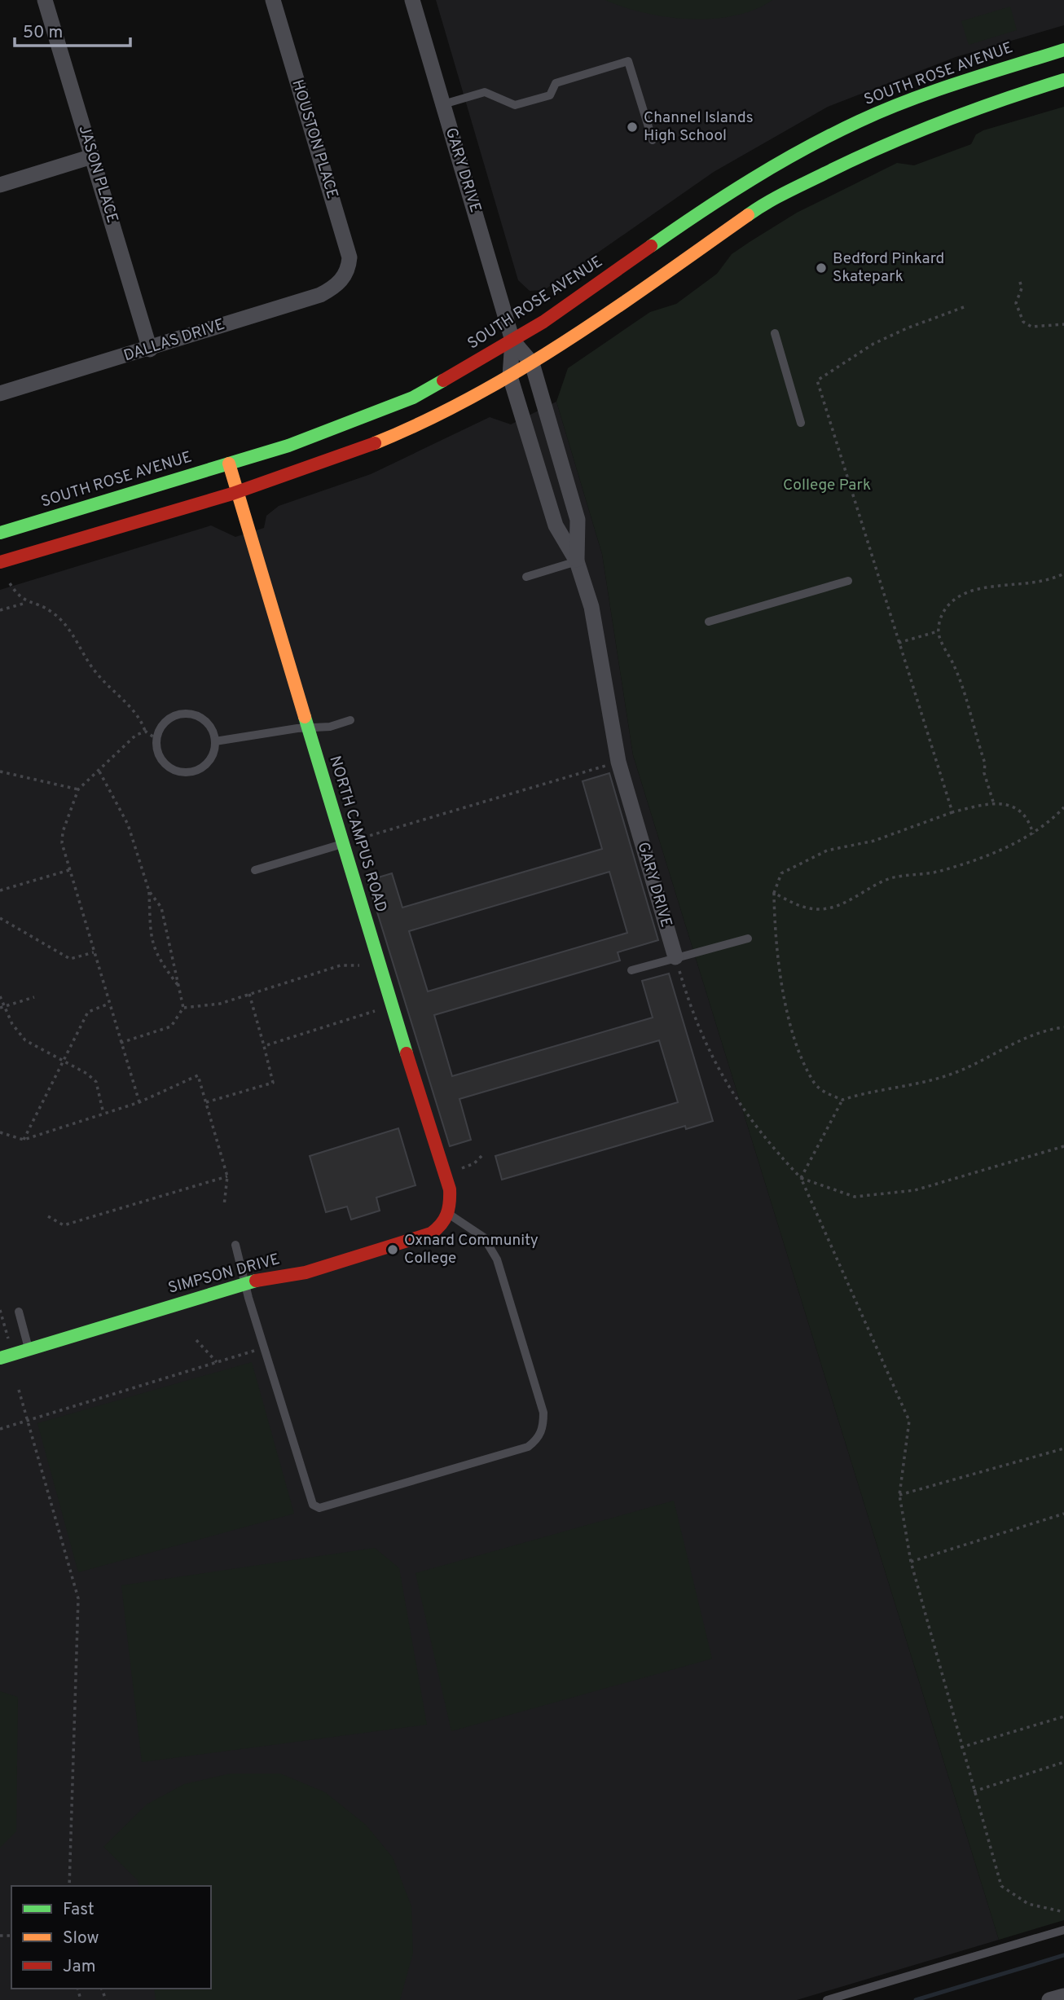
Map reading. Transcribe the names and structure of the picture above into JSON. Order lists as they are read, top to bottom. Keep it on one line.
{"streets":{"main road":["SOUTH ROSE AVENUE","NORTH CAMPUS ROAD","SIMPSON DRIVE"],"street":["HOUSTON PLACE","GARY DRIVE","JASON PLACE","DALLAS DRIVE"]},"crossings":[["SOUTH ROSE AVENUE","GARY DRIVE"],["SOUTH ROSE AVENUE","NORTH CAMPUS ROAD"],["HOUSTON PLACE","DALLAS DRIVE"],["JASON PLACE","DALLAS DRIVE"],["NORTH CAMPUS ROAD","SIMPSON DRIVE"]],"parks":["College Park"],"places":["Channel Islands High School","Bedford Pinkard Skatepark","Oxnard Community College"],"legend":["Fast","Slow","Jam"],"scale_bar":"50 m"}
